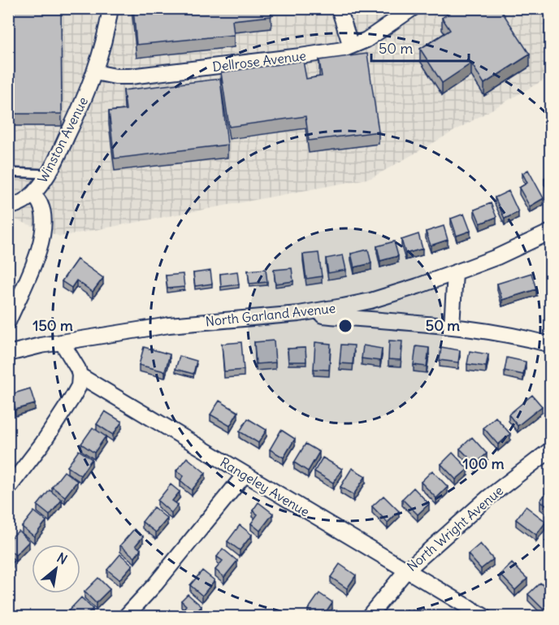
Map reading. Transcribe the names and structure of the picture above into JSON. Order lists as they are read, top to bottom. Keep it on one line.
{"streets":{"street":["Dellrose Avenue","Winston Avenue","North Garland Avenue","Rangeley Avenue","North Wright Avenue"]},"crossings":[["Dellrose Avenue","Winston Avenue"],["Rangeley Avenue","North Wright Avenue"]],"scale_bar":"50 m","north":"top right","rings":["50 m","150 m","100 m"]}
